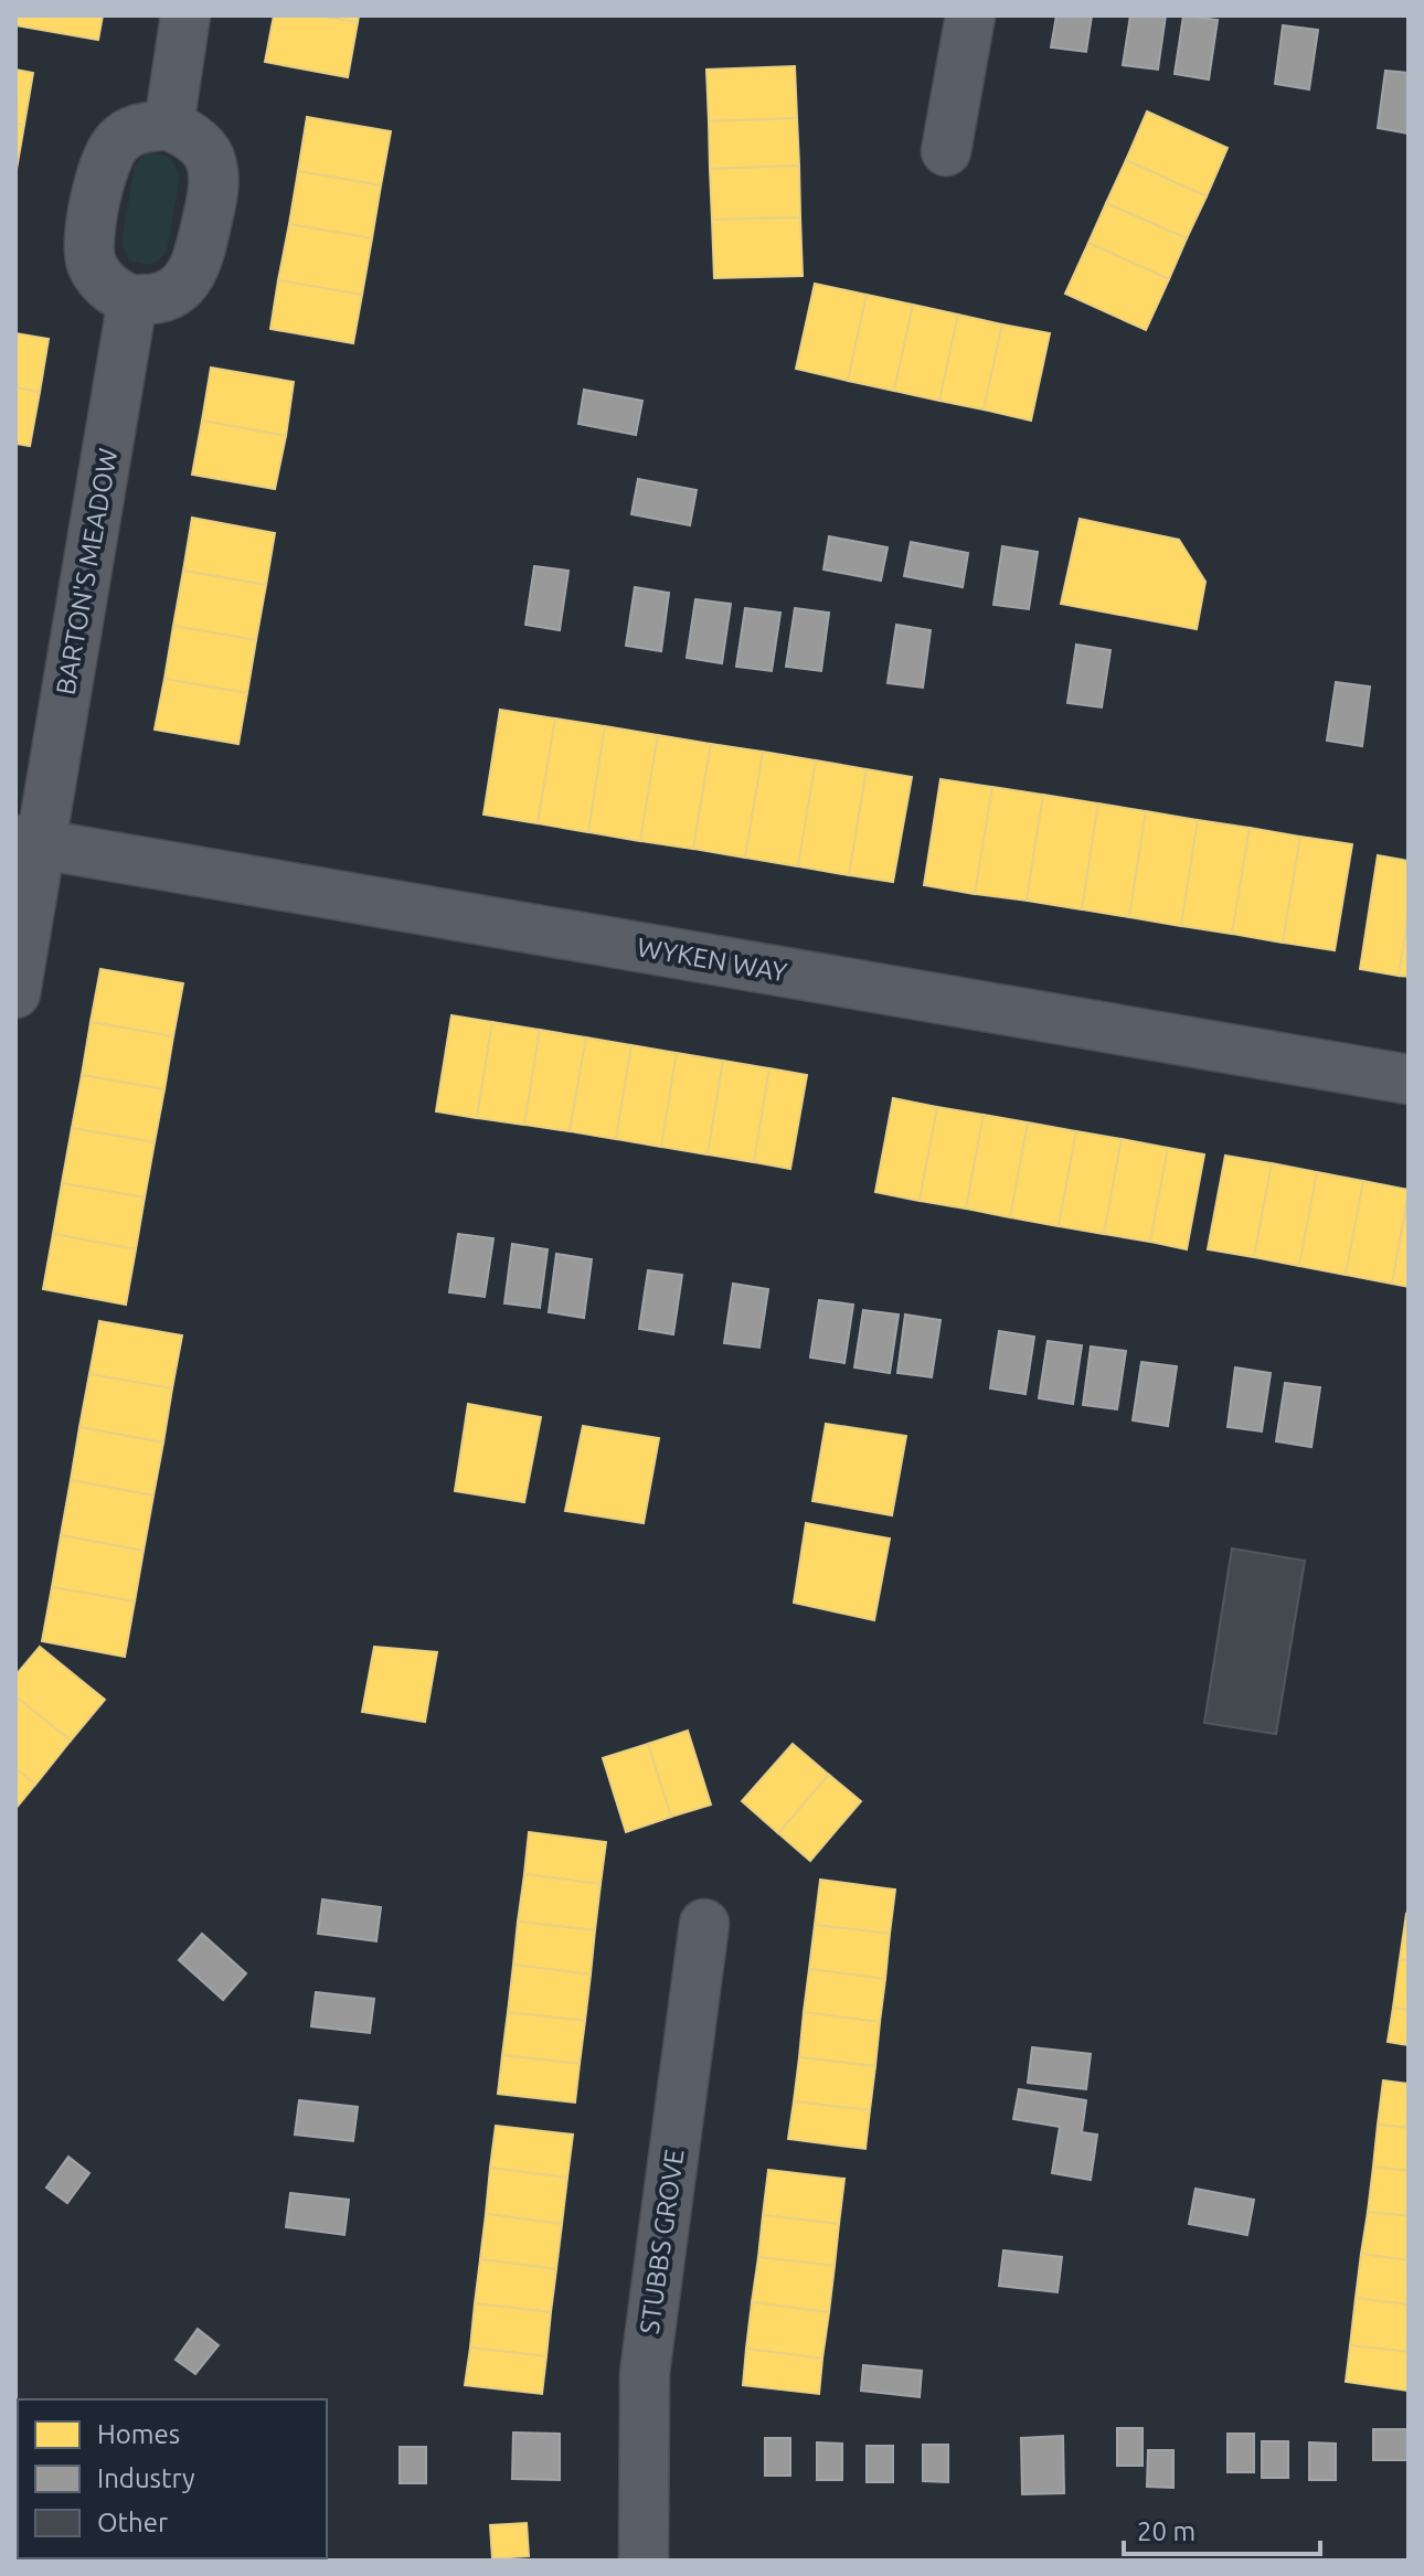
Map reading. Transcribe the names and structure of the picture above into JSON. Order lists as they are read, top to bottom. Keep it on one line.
{"streets":{"street":["BARTON'S MEADOW","WYKEN WAY","STUBBS GROVE"]},"crossings":[["BARTON'S MEADOW","WYKEN WAY"]],"legend":["Homes","Industry","Other"],"scale_bar":"20 m"}
